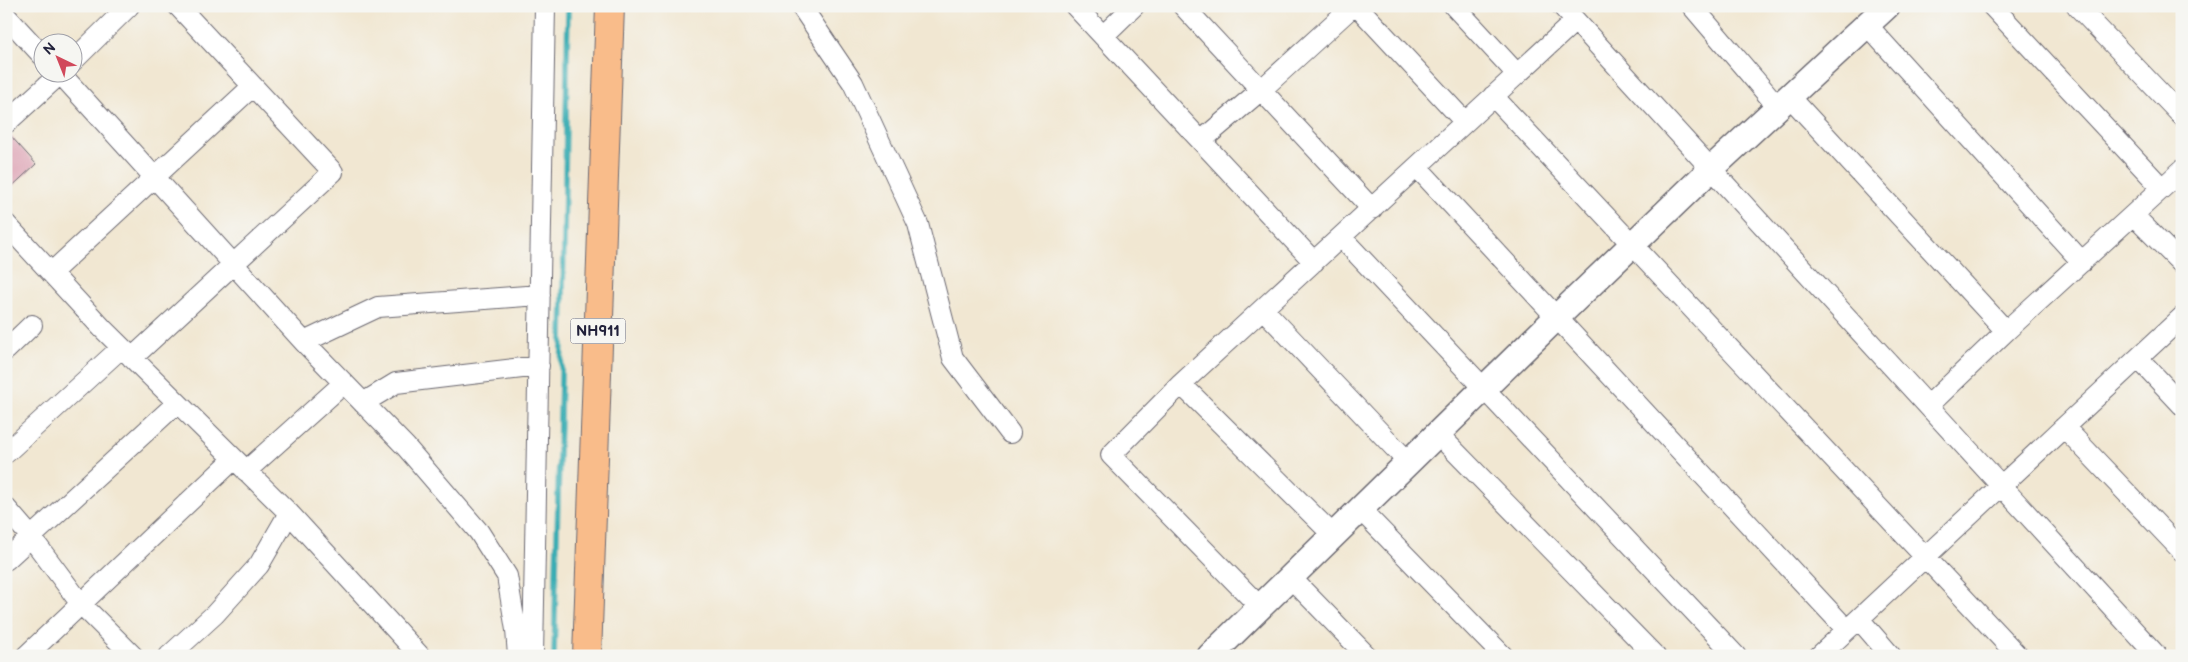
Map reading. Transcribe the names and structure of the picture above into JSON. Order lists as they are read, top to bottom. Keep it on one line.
{"streets":{"highway":["NH911"]},"north":"top left"}
